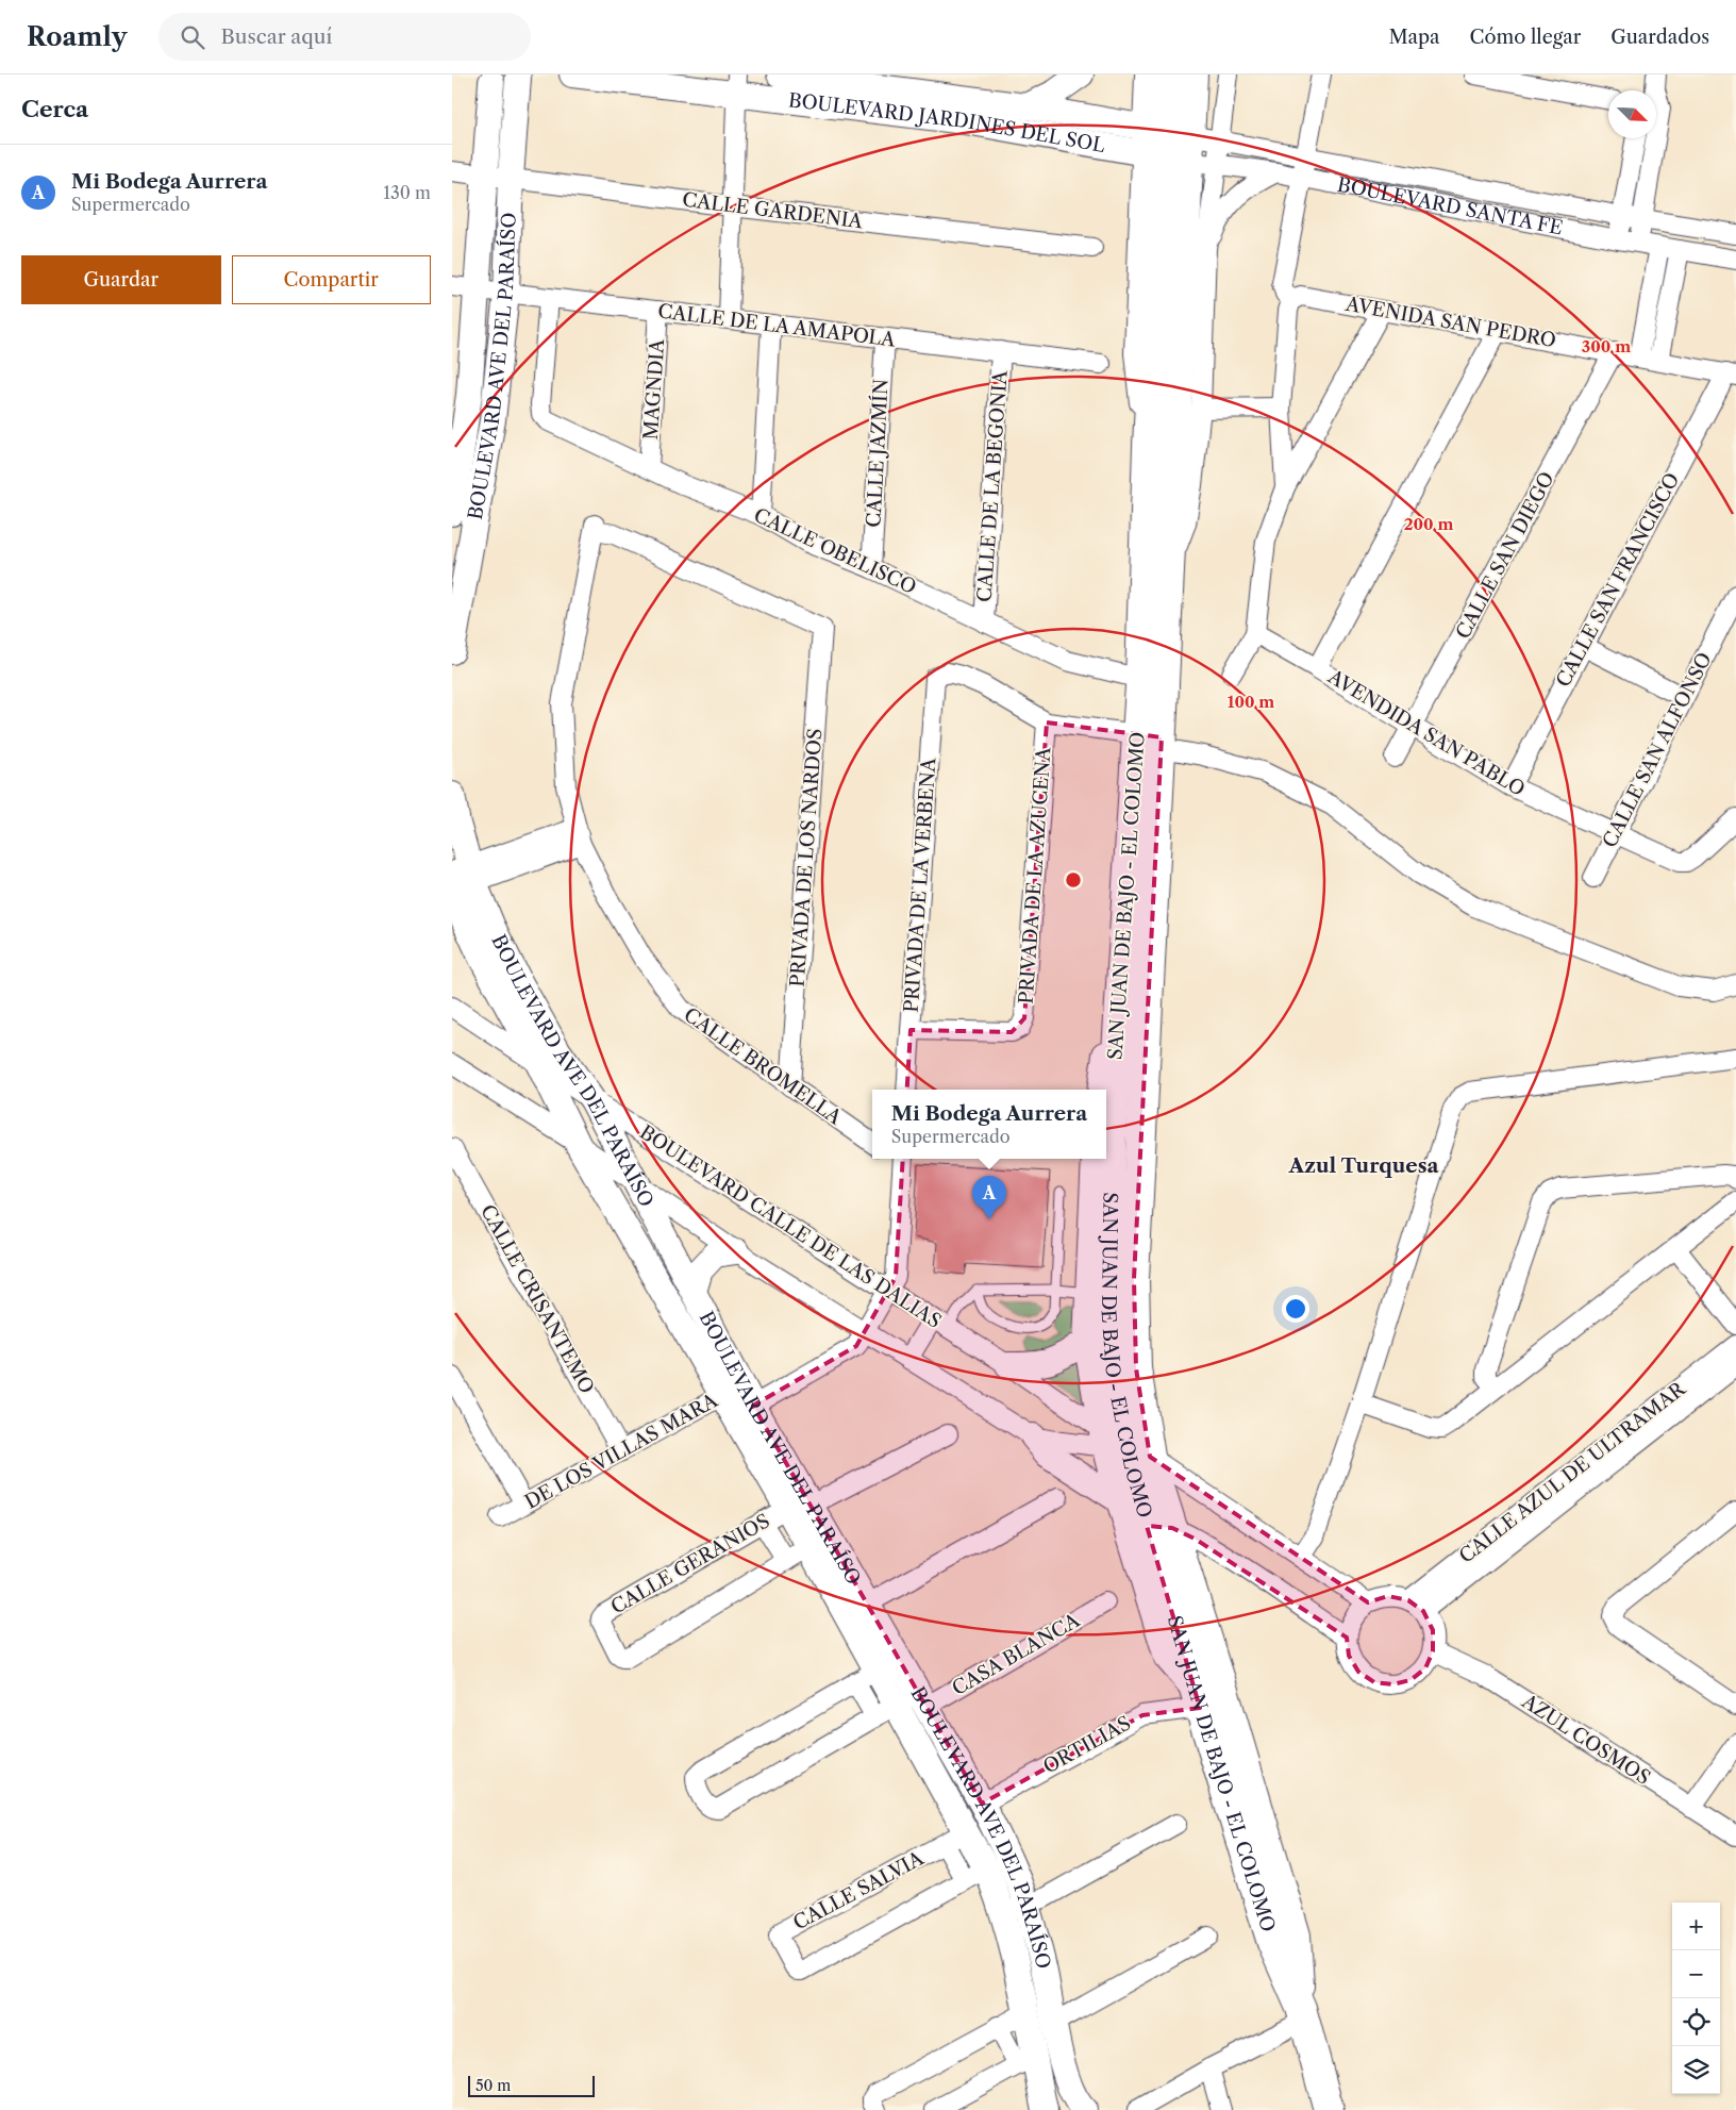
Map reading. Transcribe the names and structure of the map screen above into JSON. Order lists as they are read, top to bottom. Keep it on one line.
{"streets":{"main road":["SAN JUAN DE BAJO - EL COLOMO"],"street":["BOULEVARD JARDINES DEL SOL","BOULEVARD SANTA FE","CALLE GARDENIA","AVENIDA SAN PEDRO","CALLE DE LA AMAPOLA","BOULEVARD AVE DEL PARAÍSO","MAGNDIA","CALLE JAZMÍN","CALLE DE LA BEGONIA","CALLE OBELISCO","CALLE SAN DIEGO","CALLE SAN FRANCISCO","AVENDIDA SAN PABLO","CALLE SAN ALFONSO","PRIVADA DE LOS NARDOS","PRIVADA DE LA AZUCENA","PRIVADA DE LA VERBENA","CALLE BROMELLA","BOULEVARD CALLE DE LAS DALIAS","CALLE CRISANTEMO","DE LOS VILLAS MARA","CALLE AZUL DE ULTRAMAR","CALLE GERANIOS","CASA BLANCA","AZUL COSMOS","ORTILIAS","CALLE SALVIA"]},"crossings":[["BOULEVARD JARDINES DEL SOL","BOULEVARD SANTA FE"],["CALLE GARDENIA","BOULEVARD AVE DEL PARAÍSO"],["AVENIDA SAN PEDRO","CALLE SAN DIEGO"],["AVENIDA SAN PEDRO","CALLE SAN FRANCISCO"],["CALLE DE LA AMAPOLA","BOULEVARD AVE DEL PARAÍSO"],["CALLE DE LA AMAPOLA","MAGNDIA"],["CALLE DE LA AMAPOLA","CALLE JAZMÍN"],["CALLE DE LA AMAPOLA","CALLE DE LA BEGONIA"],["CALLE DE LA AMAPOLA","CALLE OBELISCO"],["BOULEVARD AVE DEL PARAÍSO","BOULEVARD CALLE DE LAS DALIAS"],["BOULEVARD AVE DEL PARAÍSO","DE LOS VILLAS MARA"],["BOULEVARD AVE DEL PARAÍSO","CALLE GERANIOS"],["BOULEVARD AVE DEL PARAÍSO","CASA BLANCA"],["BOULEVARD AVE DEL PARAÍSO","ORTILIAS"],["BOULEVARD AVE DEL PARAÍSO","CALLE SALVIA"],["MAGNDIA","CALLE OBELISCO"],["CALLE JAZMÍN","CALLE OBELISCO"],["CALLE DE LA BEGONIA","CALLE OBELISCO"],["CALLE OBELISCO","SAN JUAN DE BAJO - EL COLOMO"],["CALLE SAN DIEGO","AVENDIDA SAN PABLO"],["CALLE SAN FRANCISCO","AVENDIDA SAN PABLO"],["AVENDIDA SAN PABLO","CALLE SAN ALFONSO"],["PRIVADA DE LOS NARDOS","CALLE BROMELLA"],["PRIVADA DE LA AZUCENA","PRIVADA DE LA VERBENA"],["SAN JUAN DE BAJO - EL COLOMO","BOULEVARD CALLE DE LAS DALIAS"],["SAN JUAN DE BAJO - EL COLOMO","ORTILIAS"],["BOULEVARD CALLE DE LAS DALIAS","DE LOS VILLAS MARA"],["BOULEVARD CALLE DE LAS DALIAS","CALLE AZUL DE ULTRAMAR"],["BOULEVARD CALLE DE LAS DALIAS","AZUL COSMOS"],["CALLE CRISANTEMO","DE LOS VILLAS MARA"],["CALLE AZUL DE ULTRAMAR","AZUL COSMOS"]],"districts":["Azul Turquesa"],"scale_bar":"50 m","north":"bottom right","page":{"header":"Roamly","search":"Buscar aquí","nav":["Mapa","Cómo llegar","Guardados"],"heading":"Cerca","list":[{"mark":"A","name":"Mi Bodega Aurrera","note":"Supermercado","value":"130 m"}],"buttons":["Guardar","Compartir"],"popup":["Mi Bodega Aurrera","Supermercado"],"pins":"A","map_buttons":["+","−"],"scale":"50 m"},"rings":["300 m","200 m","100 m"]}
